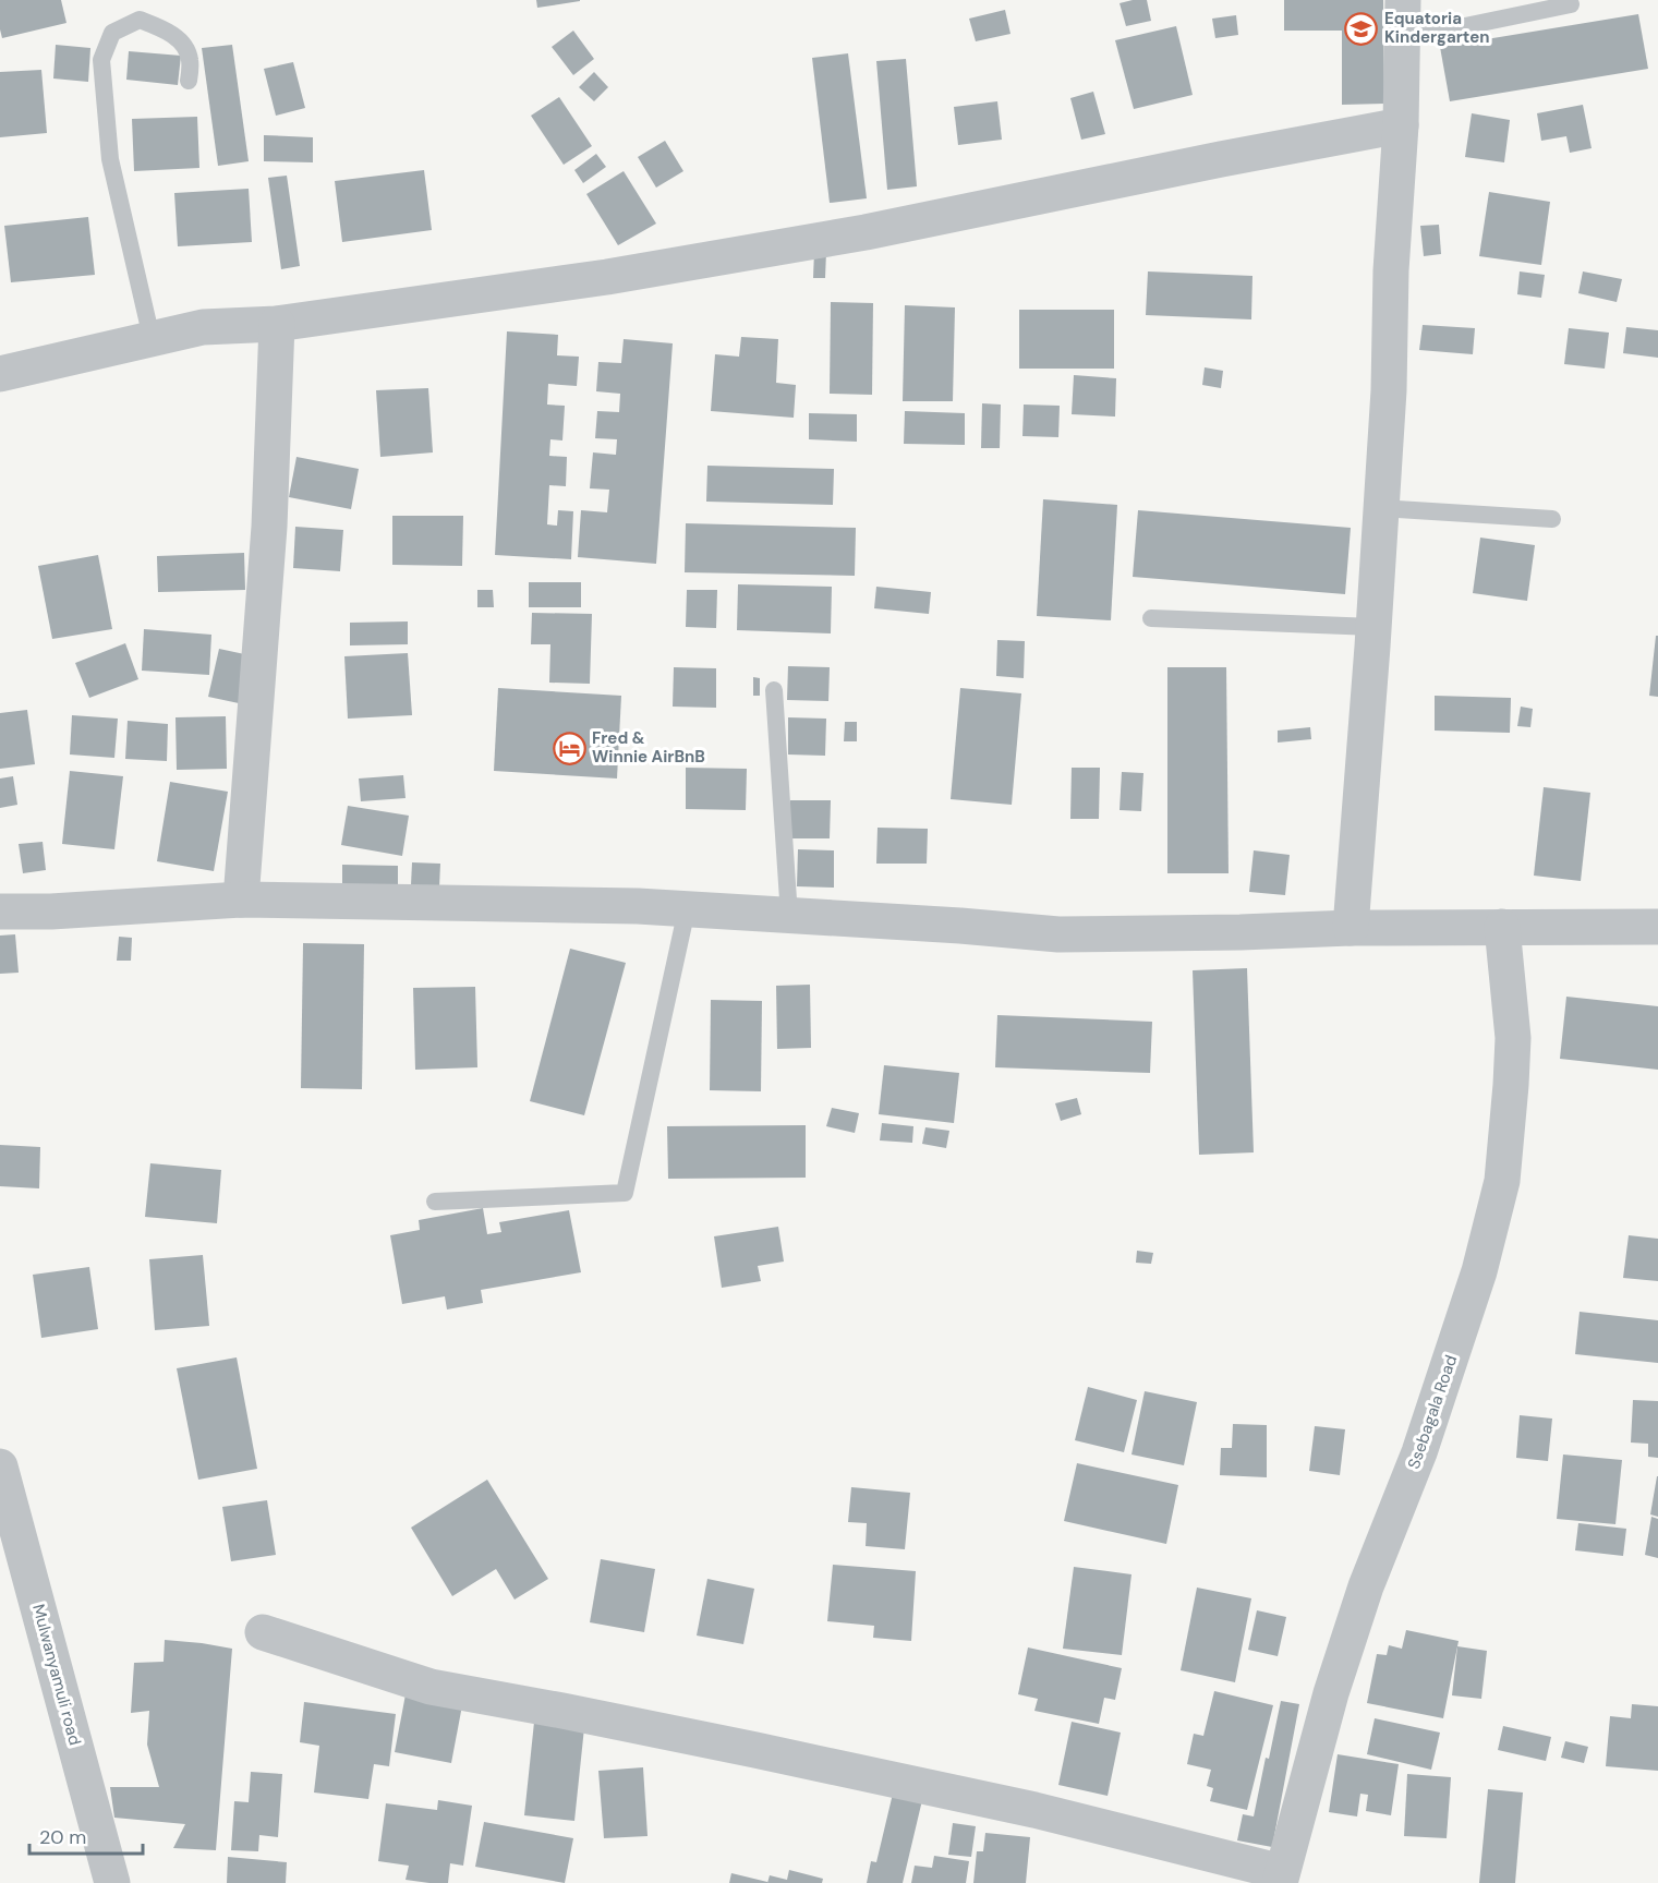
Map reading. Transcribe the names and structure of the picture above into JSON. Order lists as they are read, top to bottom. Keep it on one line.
{"streets":{"street":["Ssebagala Road","Mulwanyamuli road"]},"places":{"school or university":["Equatoria Kindergarten"],"hotel":["Fred & Winnie AirBnB"]},"scale_bar":"20 m"}
